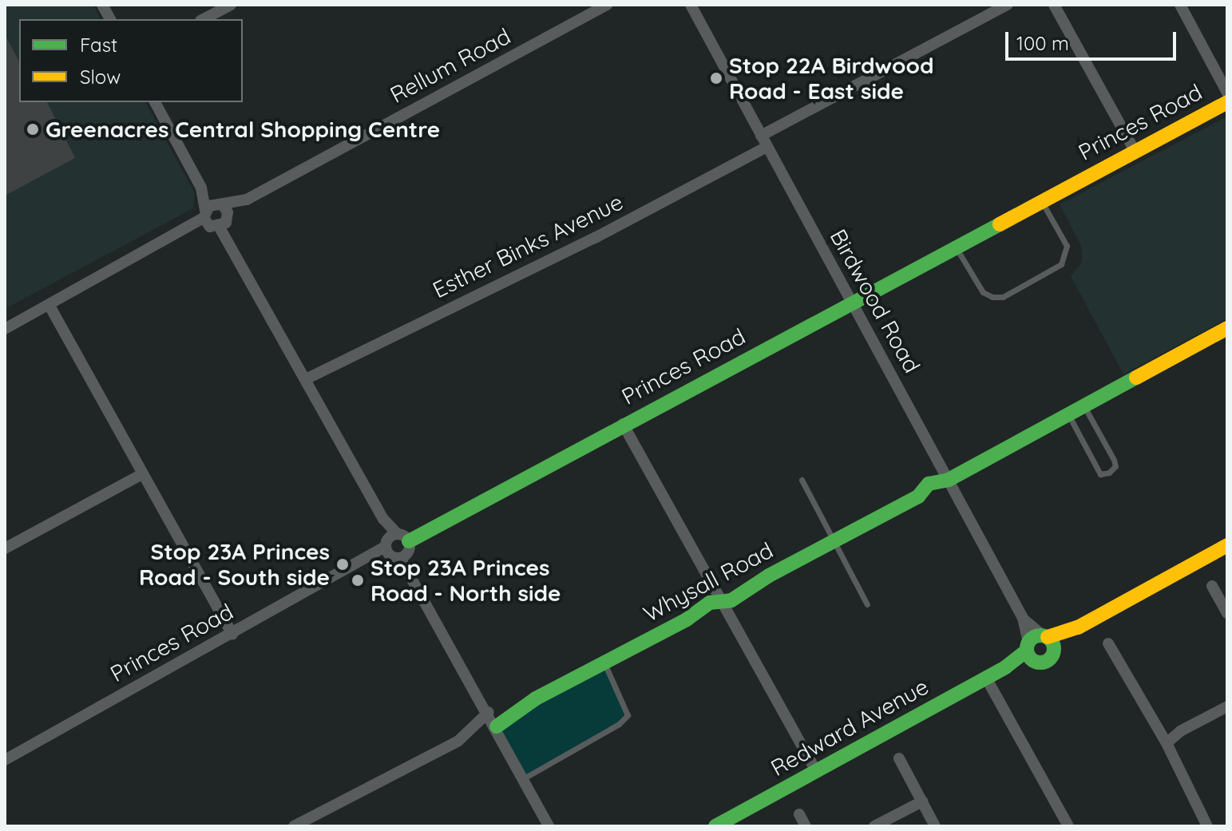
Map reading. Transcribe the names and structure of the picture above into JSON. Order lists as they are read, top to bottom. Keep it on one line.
{"streets":{"street":["Rellum Road","Princes Road","Esther Binks Avenue","Birdwood Road","Whysall Road","Redward Avenue"]},"crossings":[["Princes Road","Birdwood Road"],["Esther Binks Avenue","Birdwood Road"],["Birdwood Road","Whysall Road"],["Birdwood Road","Redward Avenue"]],"places":["Stop 22A Birdwood Road - East side","Greenacres Central Shopping Centre","Stop 23A Princes Road - South side","Stop 23A Princes Road - North side"],"legend":["Fast","Slow"],"scale_bar":"100 m"}
